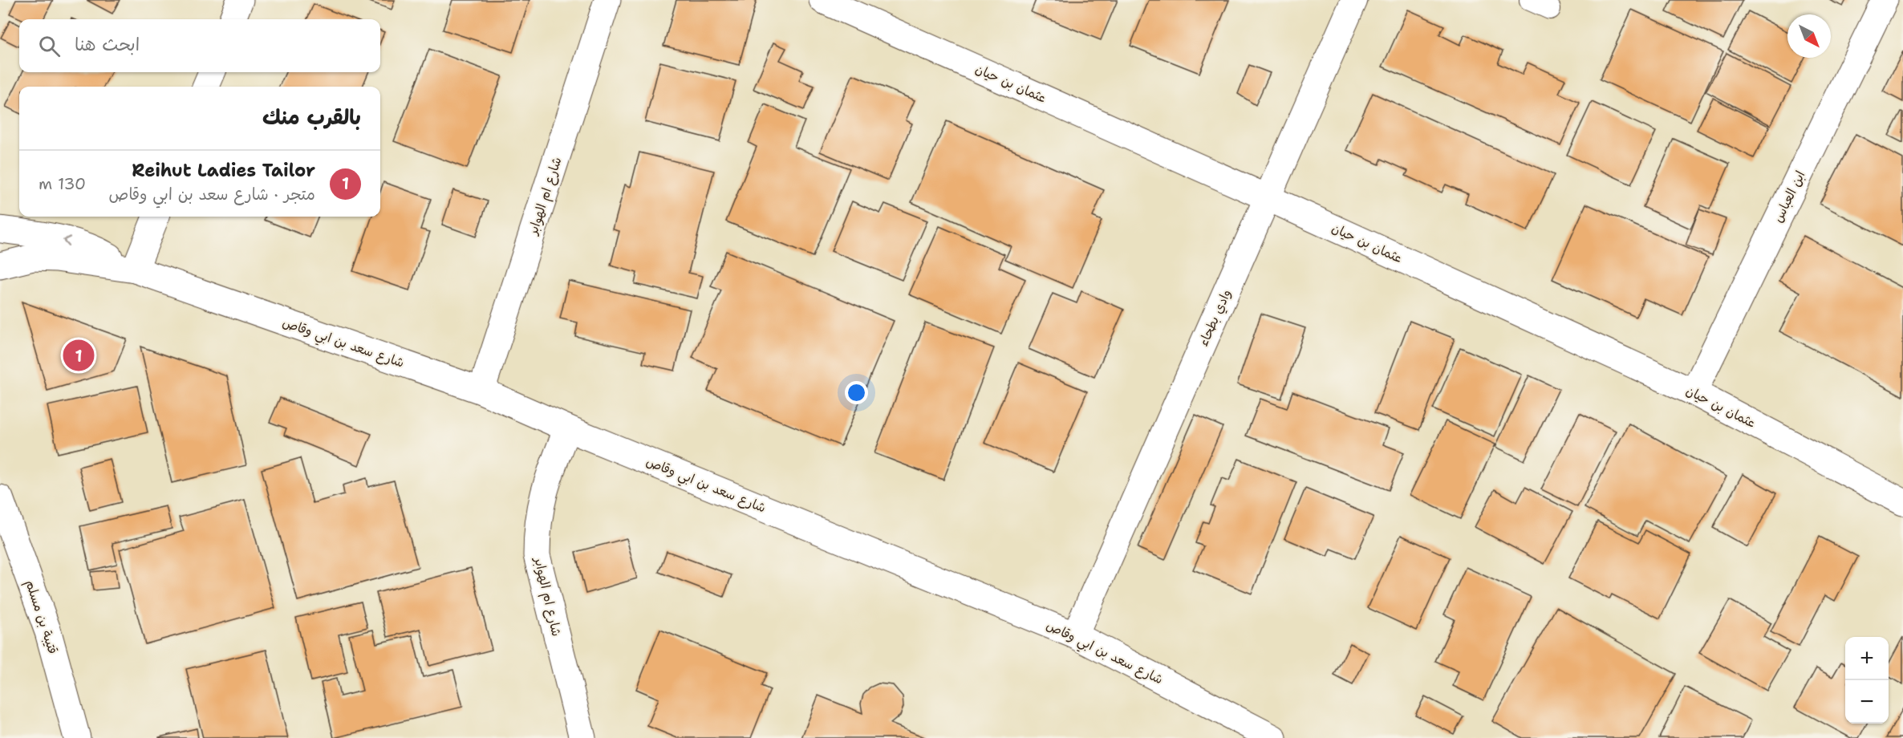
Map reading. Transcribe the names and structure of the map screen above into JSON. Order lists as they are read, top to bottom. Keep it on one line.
{"streets":{"street":["عثمان بن حيان","شارع ام الهوابر","ابن العباس","وادي بطحاء","شارع سعد بن ابي وقاص","قتيبة بن مسلم"]},"crossings":[["عثمان بن حيان","ابن العباس"],["عثمان بن حيان","وادي بطحاء"],["شارع ام الهوابر","شارع سعد بن ابي وقاص"],["وادي بطحاء","شارع سعد بن ابي وقاص"]],"north":"bottom right","page":{"search":"ابحث هنا","heading":"بالقرب منك","list":[{"mark":"1","name":"Reihut Ladies Tailor","note":"متجر · شارع سعد بن ابي وقاص","value":"130 m"}],"pins":"1","map_buttons":["+","−"]}}
